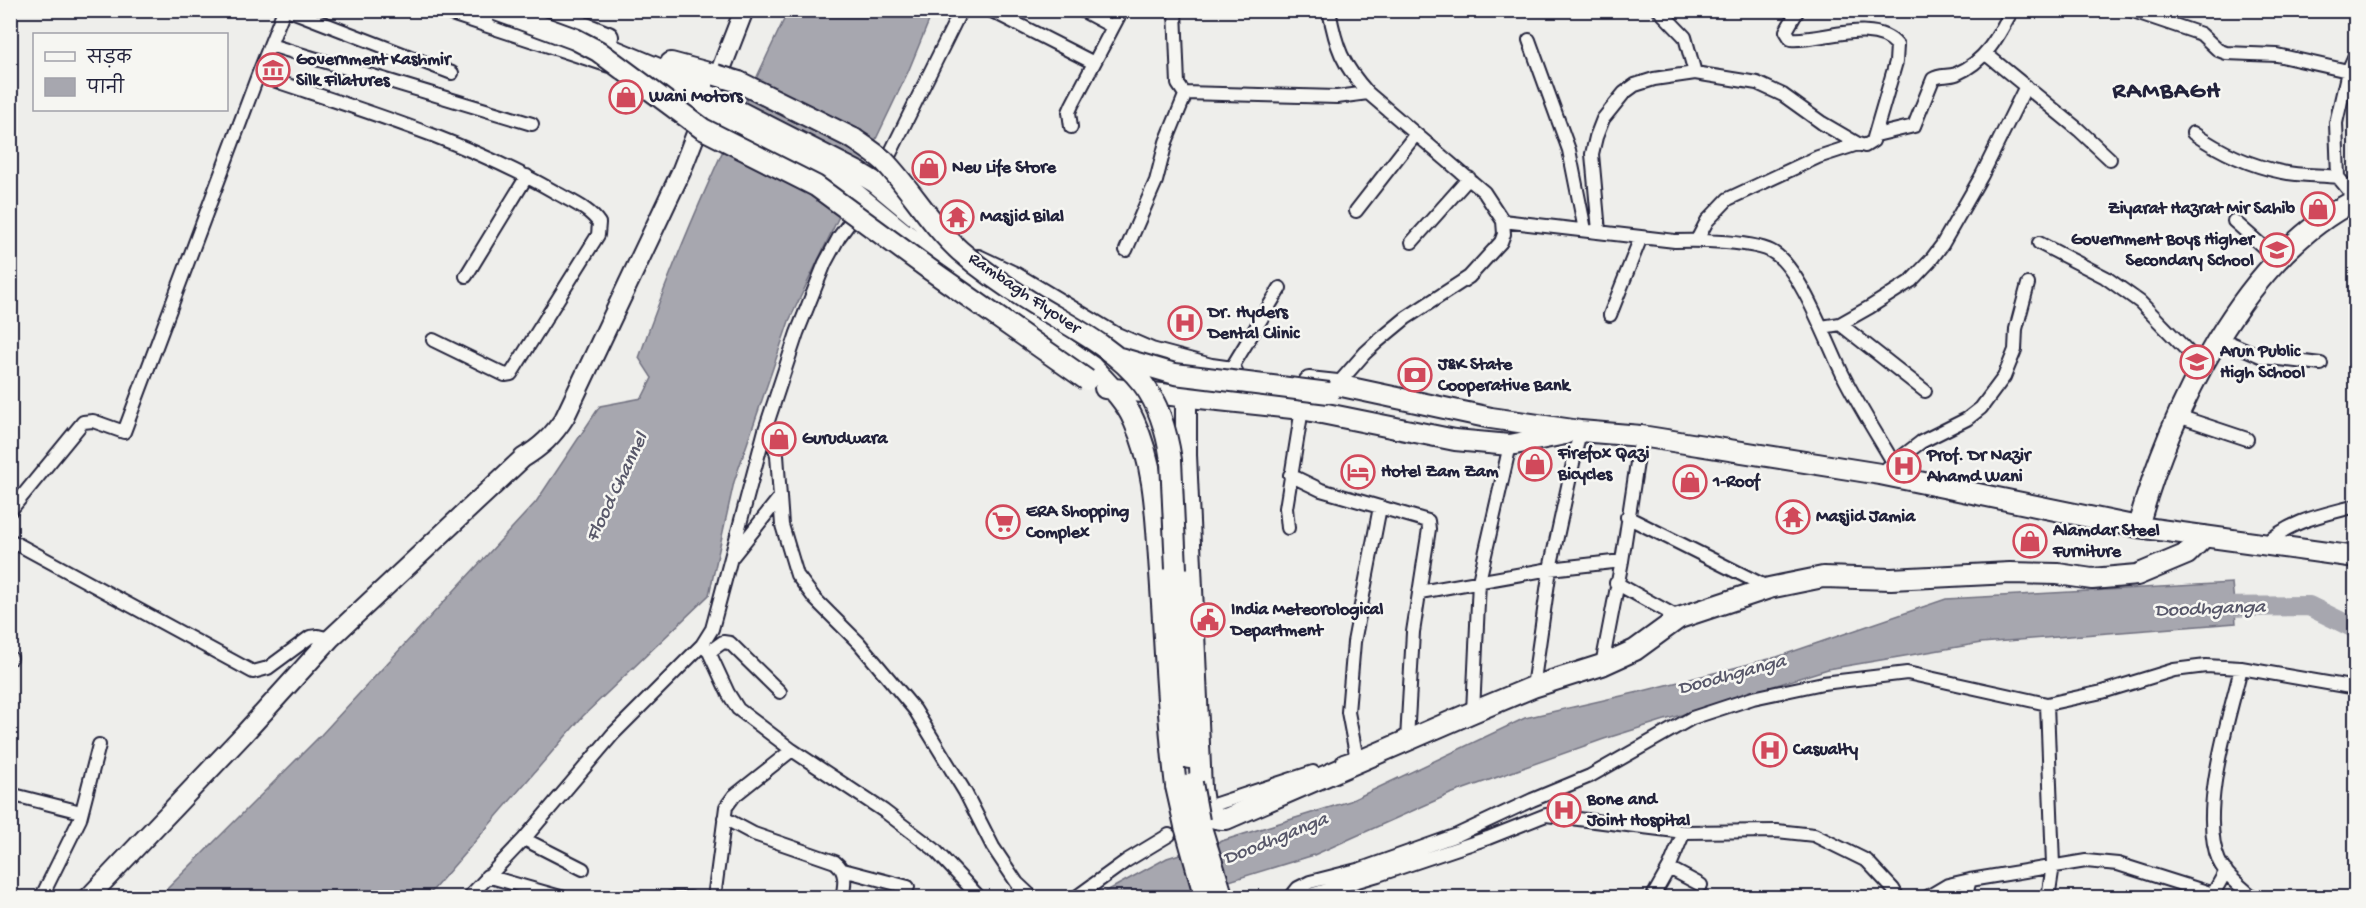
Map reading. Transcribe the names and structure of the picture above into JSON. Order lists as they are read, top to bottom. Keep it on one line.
{"streets":{"main road":["Rambagh Flyover"]},"districts":["RAMBAGH"],"water":["Flood Channel","Doodhganga"],"places":{"museum":["Government Kashmir Silk Filatures"],"shop":["Wani Motors","Neu Life Store","Ziyarat Hazrat Mir Sahib","Gurudwara","Firefox Qazi Bicycles","1-Roof","Alamdar Steel Furniture"],"temple":["Masjid Bilal","Masjid Jamia"],"school or university":["Government Boys Higher Secondary School","Arun Public High School"],"hospital":["Dr. Hyders Dental Clinic","Prof. Dr Nazir Ahamd Wani","Casualty","Bone and Joint Hospital"],"bank":["J&K State Cooperative Bank"],"hotel":["Hotel Zam Zam"],"supermarket":["ERA Shopping Complex"],"public building":["India Meteorological Department"]},"legend":["सड़क","पानी"]}
